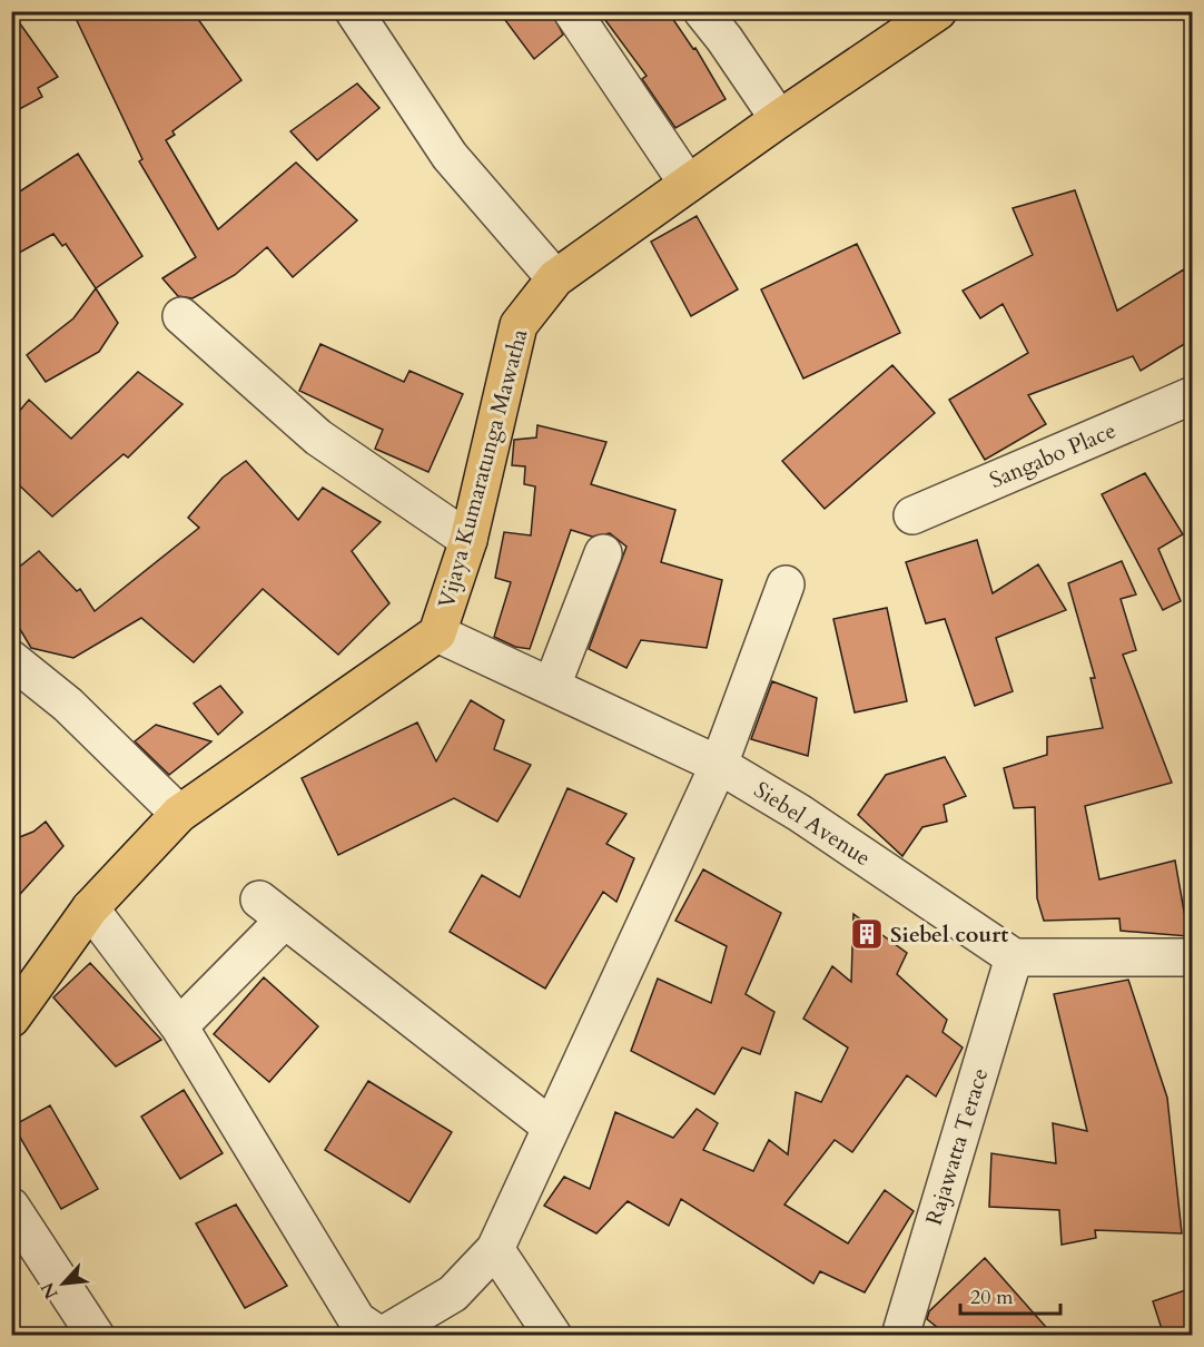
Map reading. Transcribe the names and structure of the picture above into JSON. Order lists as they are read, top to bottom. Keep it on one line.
{"streets":{"main road":["Vijaya Kumaratunga Mawatha"],"street":["Sangabo Place","Siebel Avenue","Rajawatta Terace"]},"crossings":[["Vijaya Kumaratunga Mawatha","Siebel Avenue"],["Siebel Avenue","Rajawatta Terace"]],"places":{"building":["Siebel court"]},"scale_bar":"20 m","north":"bottom left"}
